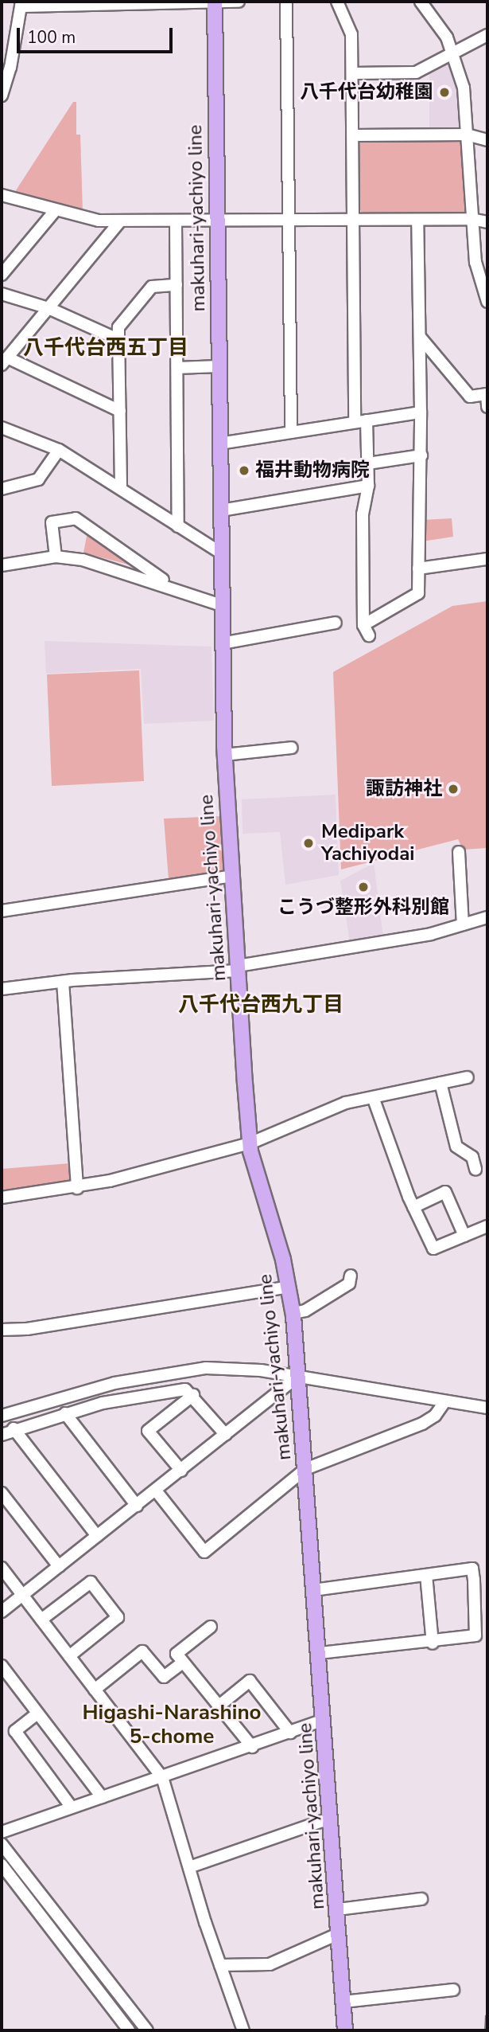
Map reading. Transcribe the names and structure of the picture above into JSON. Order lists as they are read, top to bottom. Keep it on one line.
{"streets":{"main road":["makuhari-yachiyo line"]},"districts":["八千代台西五丁目","八千代台西九丁目","Higashi-Narashino 5-chome"],"places":["八千代台幼稚園","福井動物病院","諏訪神社","Medipark Yachiyodai","こうづ整形外科別館"],"scale_bar":"100 m"}
